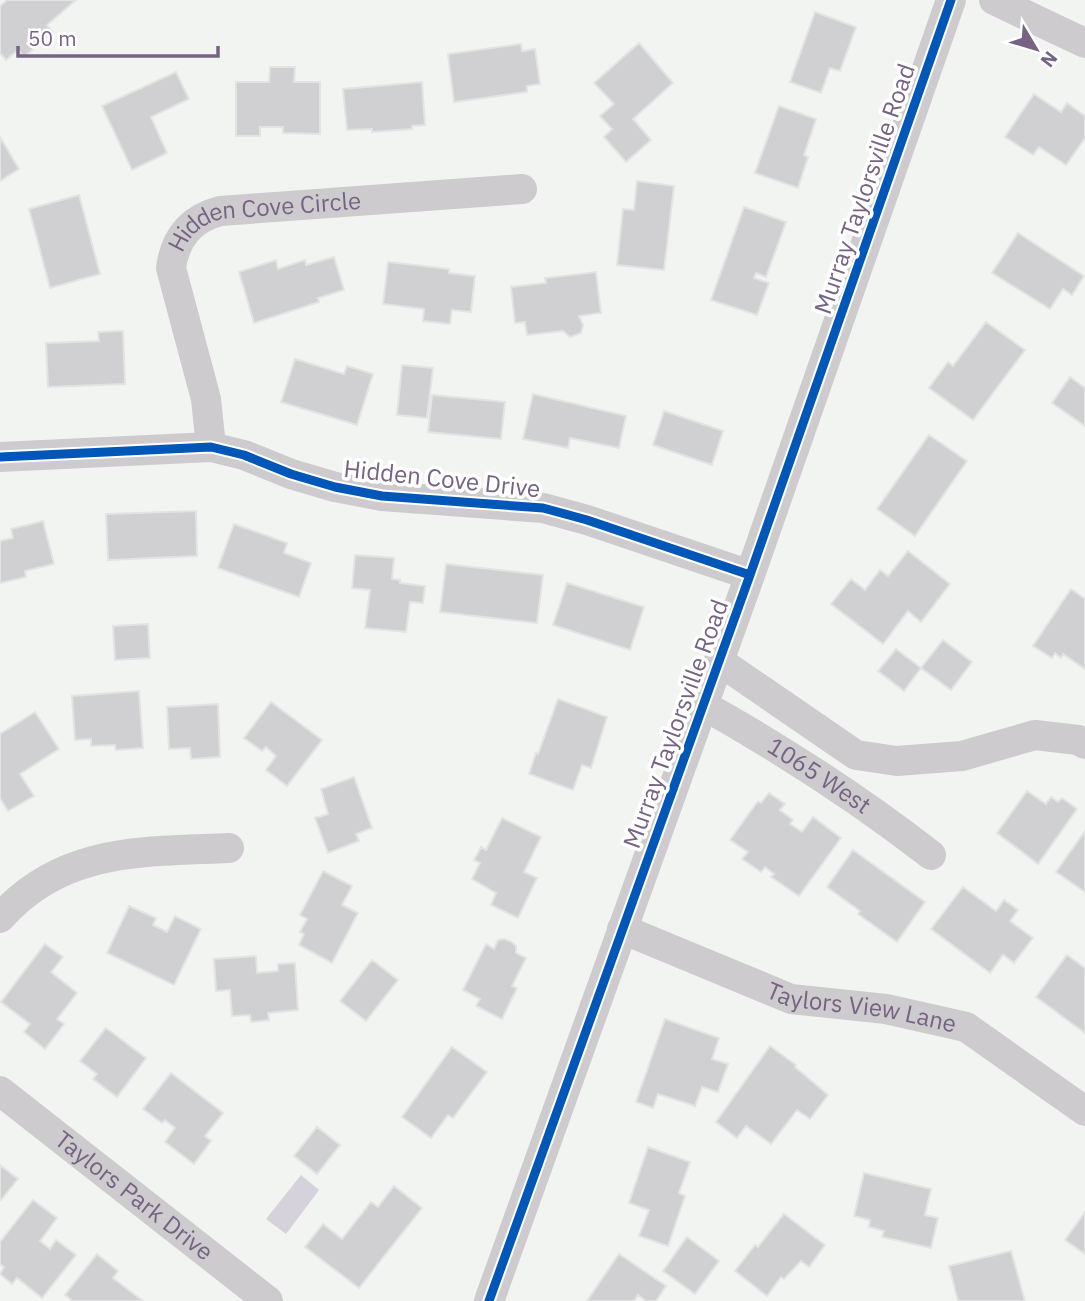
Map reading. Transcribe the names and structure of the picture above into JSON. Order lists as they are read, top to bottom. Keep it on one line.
{"streets":{"street":["Murray Taylorsville Road","Hidden Cove Circle","Hidden Cove Drive","1065 West","Taylors View Lane","Taylors Park Drive"]},"crossings":[["Murray Taylorsville Road","Hidden Cove Drive"],["Murray Taylorsville Road","1065 West"],["Murray Taylorsville Road","Taylors View Lane"],["Hidden Cove Circle","Hidden Cove Drive"]],"scale_bar":"50 m","north":"bottom right"}
